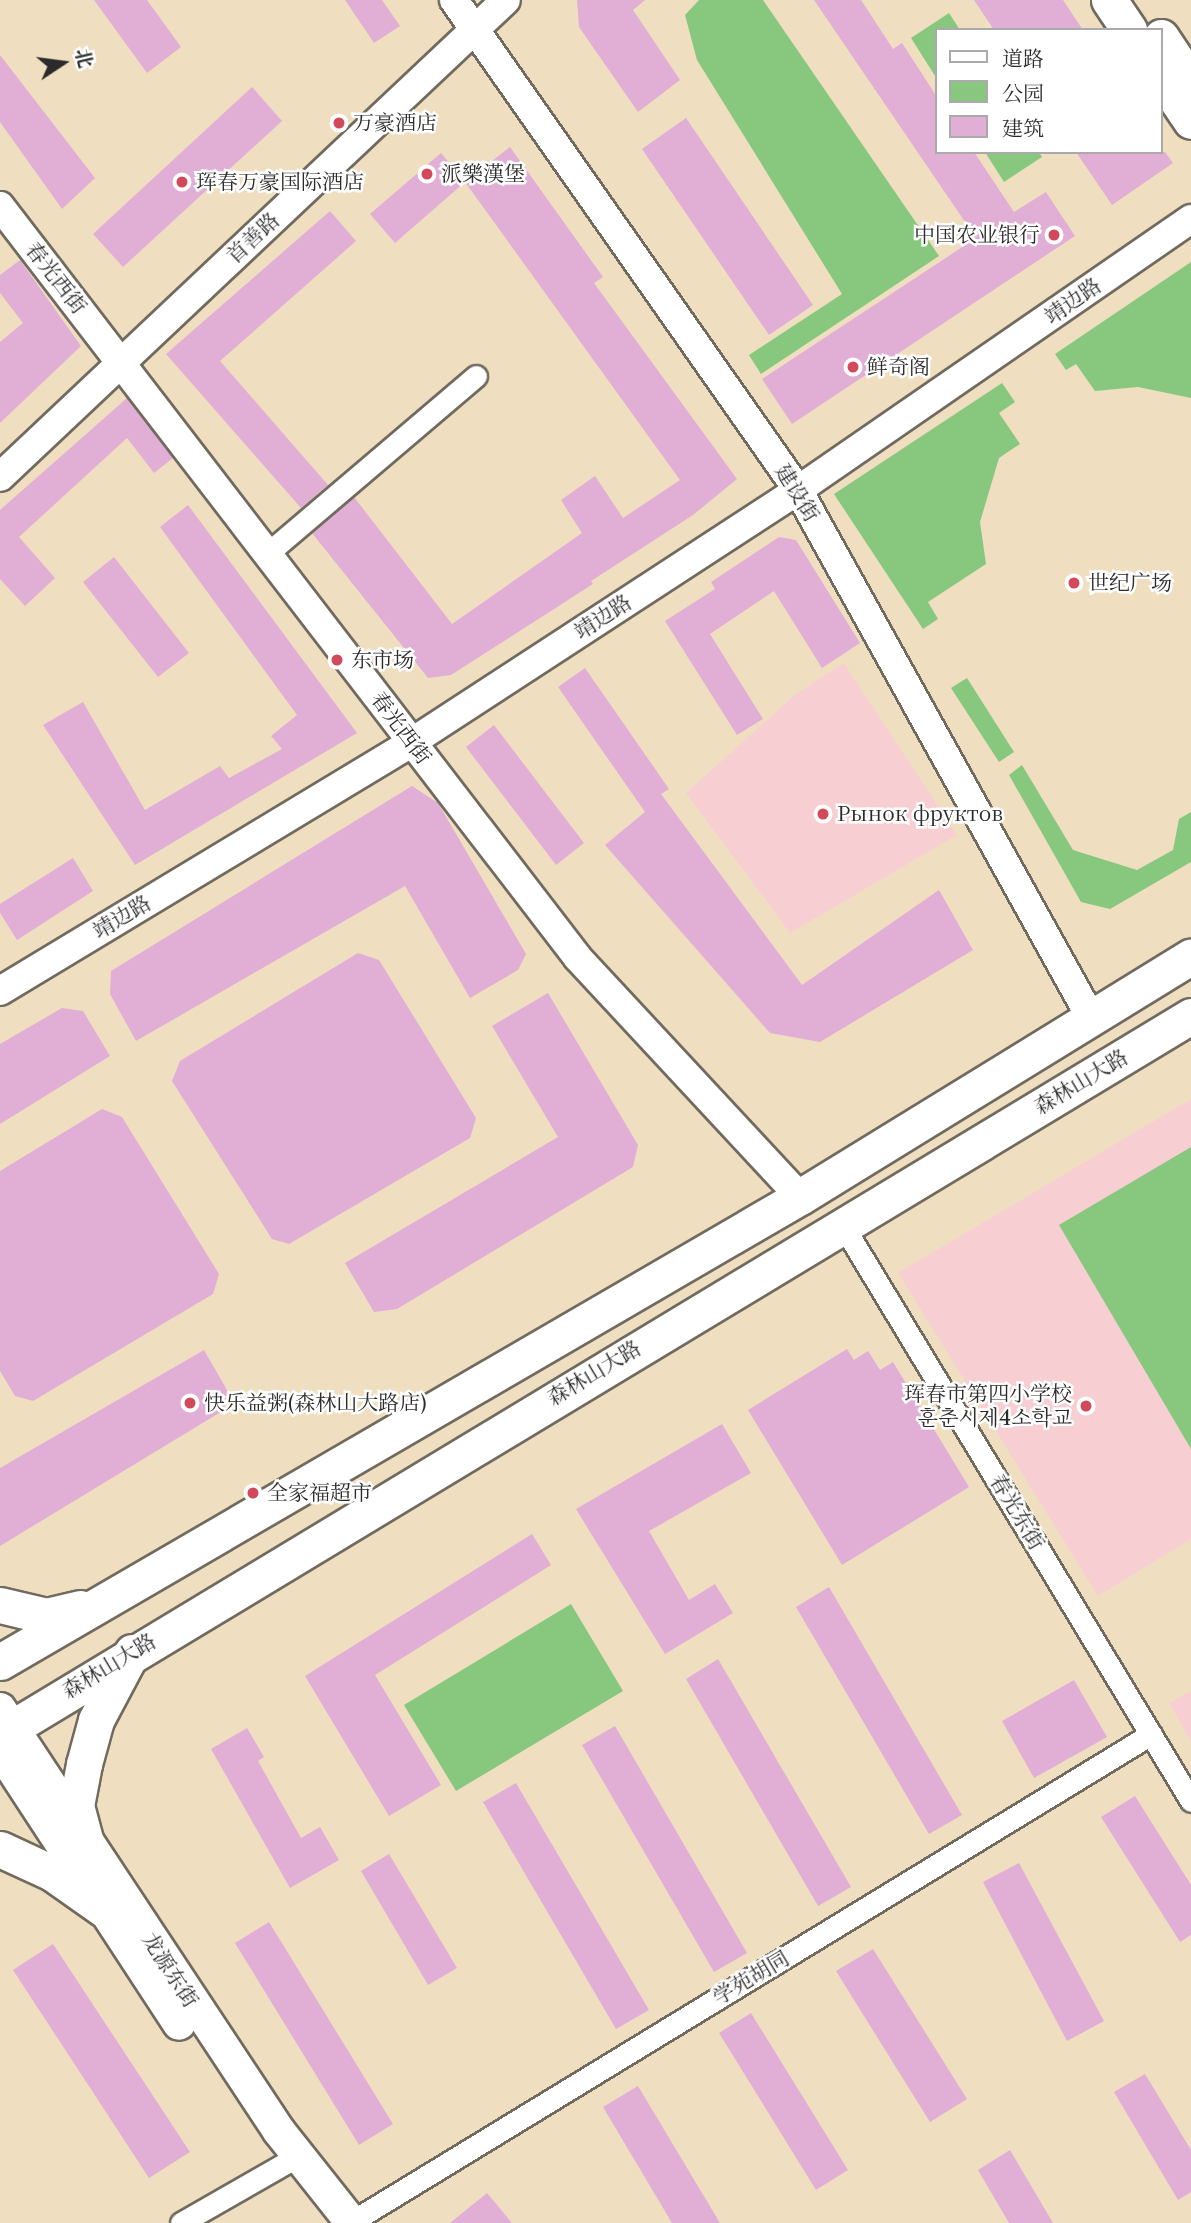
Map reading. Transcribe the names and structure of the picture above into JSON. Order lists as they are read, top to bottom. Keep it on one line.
{"streets":{"main road":["森林山大路","龙源东街"],"street":["首善路","春光西街","靖边路","建设街","春光东街","学苑胡同"]},"crossings":[["首善路","春光西街"],["首善路","建设街"],["春光西街","靖边路"],["靖边路","建设街"],["森林山大路","春光东街"],["森林山大路","龙源东街"],["春光东街","学苑胡同"],["龙源东街","学苑胡同"]],"places":["万豪酒店","派樂漢堡","珲春万豪国际酒店","中国农业银行","鲜奇阁","世纪广场","东市场","Рынок фруктов","快乐益粥(森林山大路店)","珲春市第四小学校 훈춘시제4소학교","全家福超市"],"legend":["道路","公园","建筑"],"north":"right"}
